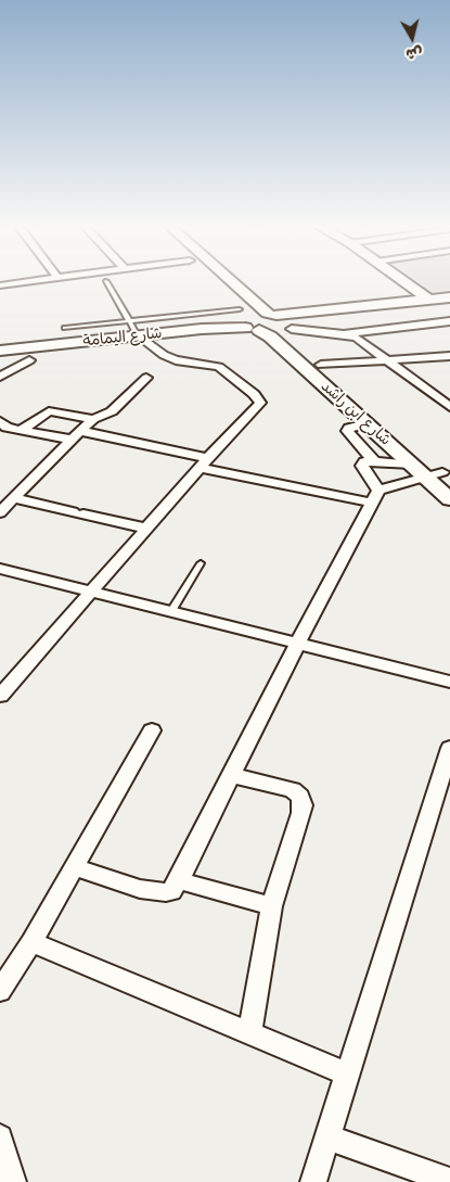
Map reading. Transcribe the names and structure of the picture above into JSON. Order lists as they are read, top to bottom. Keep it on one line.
{"streets":{"main road":["شارع اليمامة","شارع ابن راشد"]},"crossings":[["شارع اليمامة","شارع ابن راشد"]],"north":"bottom"}
